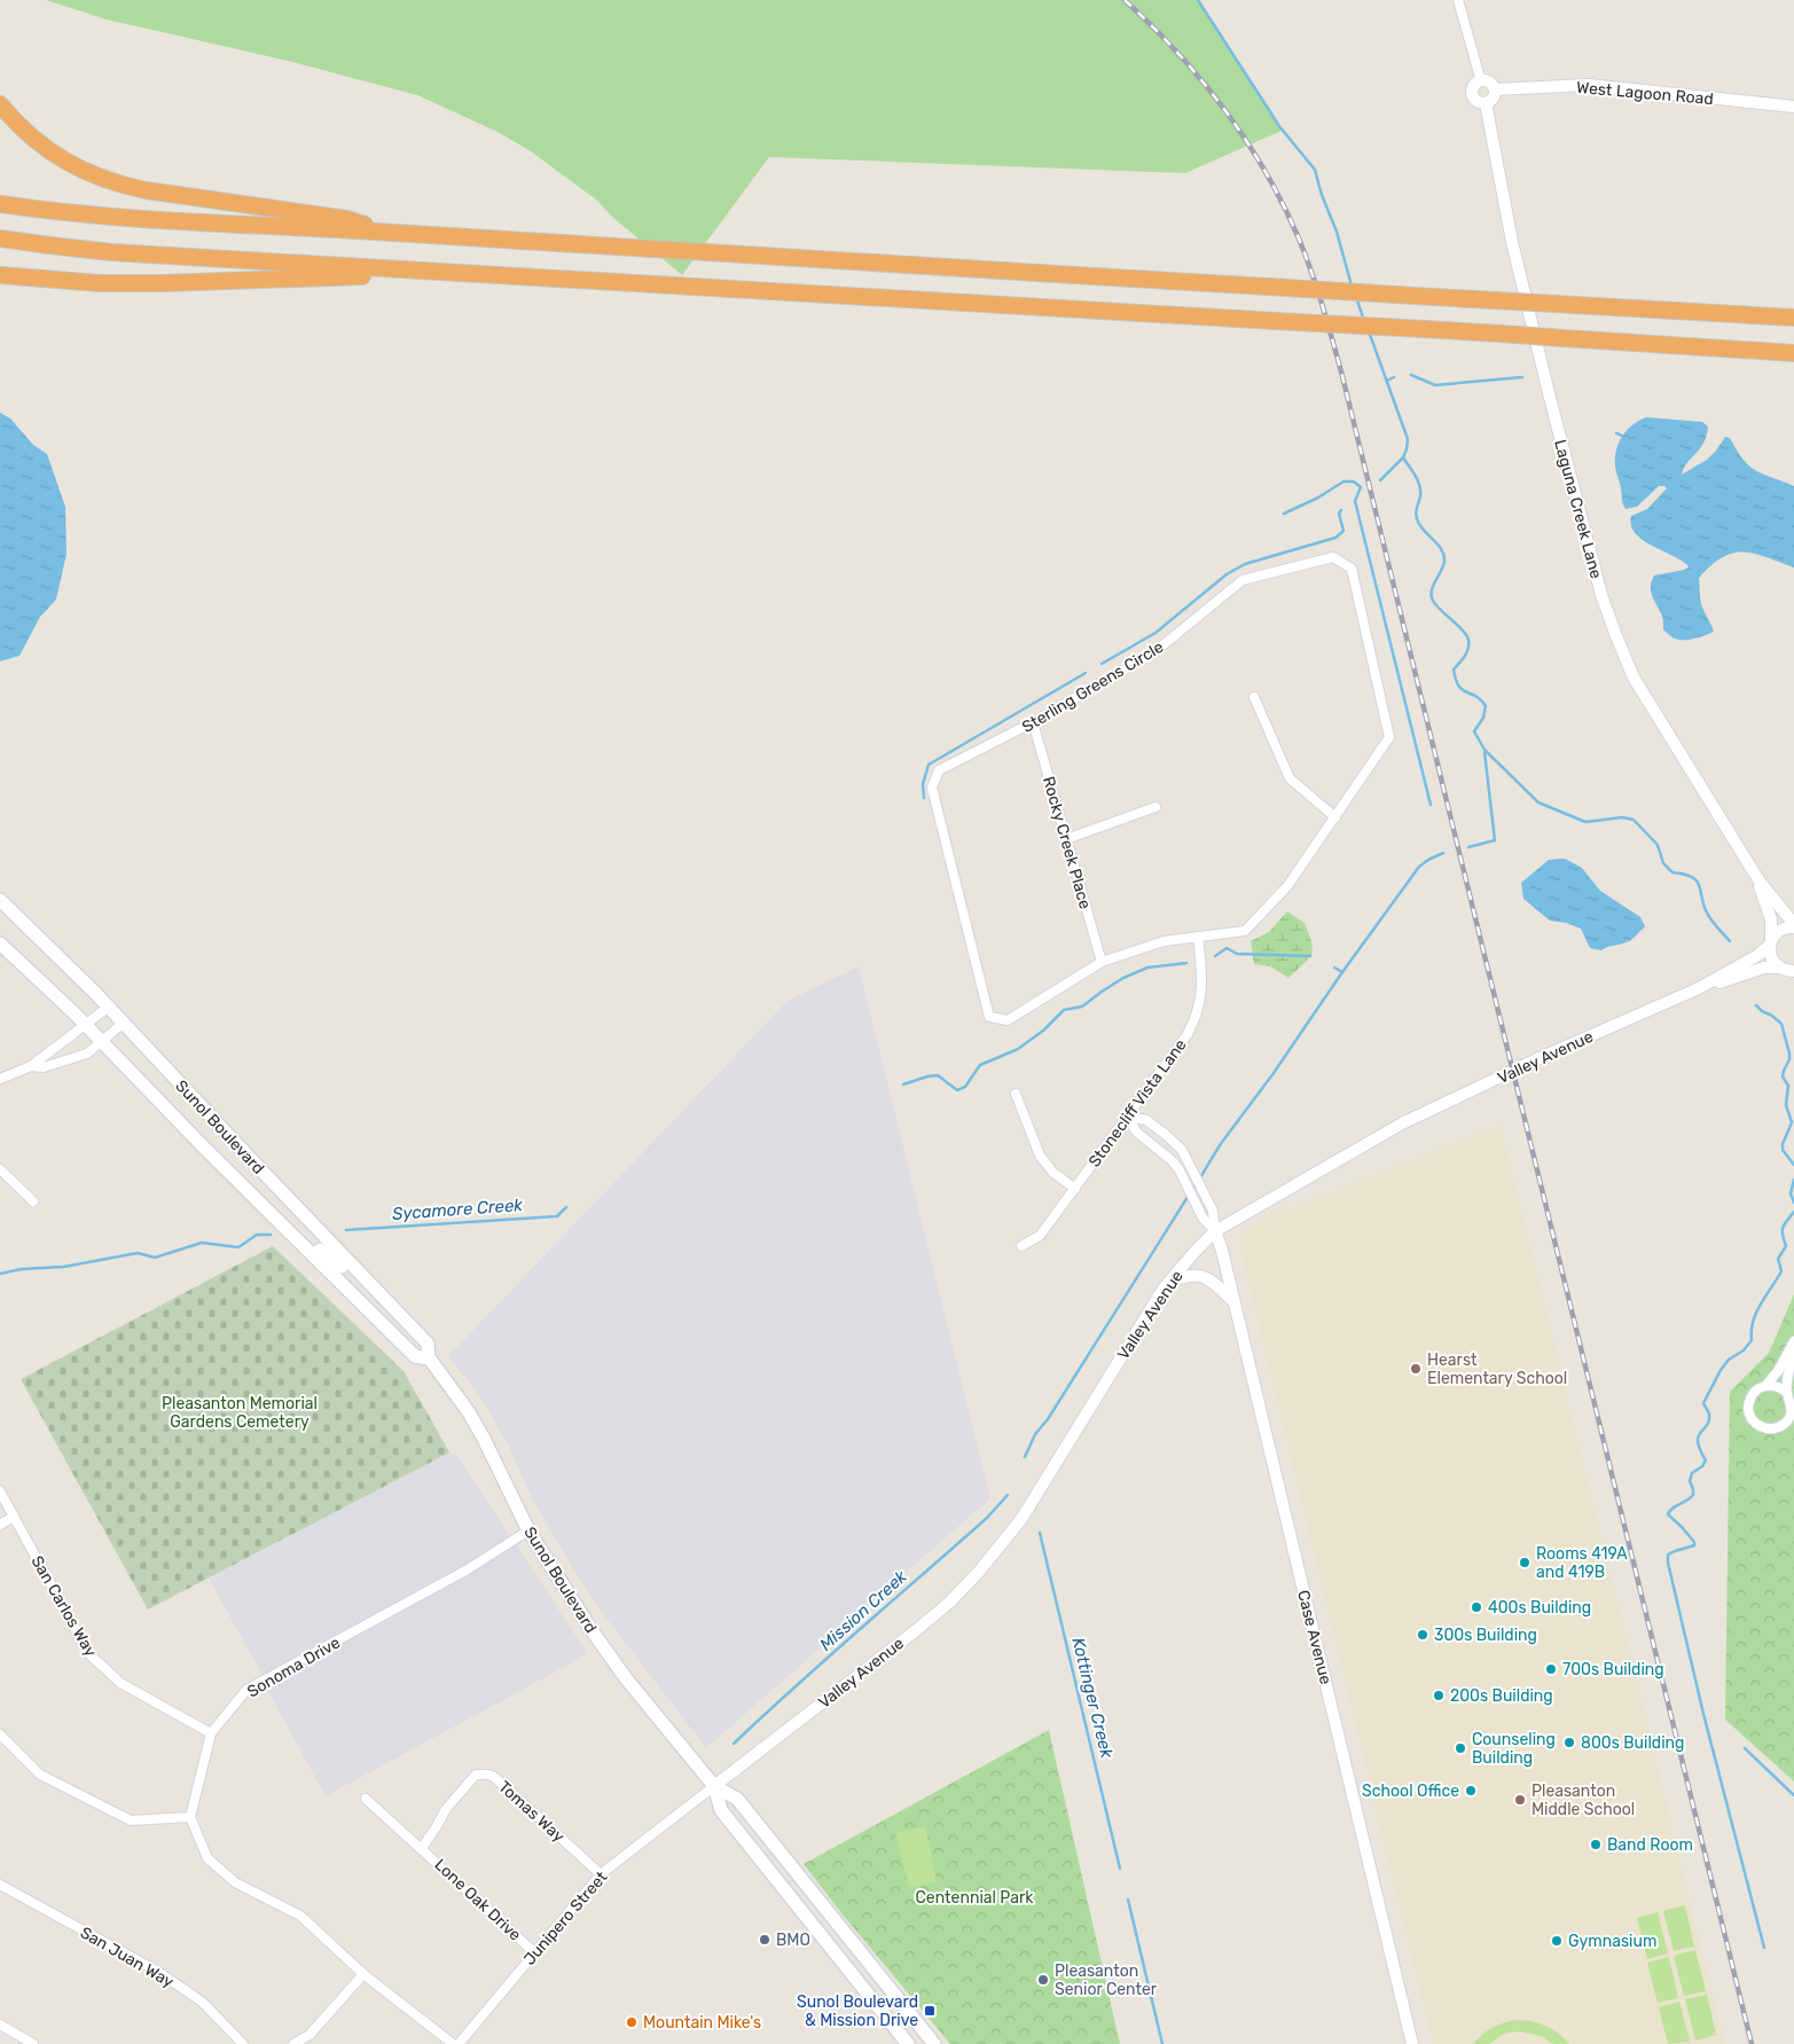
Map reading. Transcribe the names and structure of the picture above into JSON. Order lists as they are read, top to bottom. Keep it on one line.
{"streets":{"main road":["Sunol Boulevard"],"street":["West Lagoon Road","Laguna Creek Lane","Sterling Greens Circle","Rocky Creek Place","Valley Avenue","Stonecliff Vista Lane","San Carlos Way","Case Avenue","Sonoma Drive","Tomas Way","Lone Oak Drive","Junipero Street","San Juan Way"]},"crossings":[["West Lagoon Road","Laguna Creek Lane"],["Laguna Creek Lane","Valley Avenue"],["Sterling Greens Circle","Rocky Creek Place"],["Sterling Greens Circle","Stonecliff Vista Lane"],["Valley Avenue","Sunol Boulevard"],["Valley Avenue","Case Avenue"],["Valley Avenue","Junipero Street"],["Stonecliff Vista Lane","Case Avenue"],["Sunol Boulevard","Sonoma Drive"],["Sunol Boulevard","Junipero Street"],["San Carlos Way","Sonoma Drive"],["Tomas Way","Lone Oak Drive"],["Tomas Way","Junipero Street"],["Lone Oak Drive","Junipero Street"]],"water":["Sycamore Creek","Mission Creek","Kottinger Creek"],"parks":["Pleasanton Memorial Gardens Cemetery","Centennial Park"],"places":{"other":["Hearst Elementary School","Rooms 419A and 419B","400s Building","300s Building","700s Building","200s Building","800s Building","Counseling Building","School Office","Pleasanton Middle School","Band Room","BMO","Gymnasium","Pleasanton Senior Center","Mountain Mike's"],"transit":["Sunol Boulevard & Mission Drive"]}}
